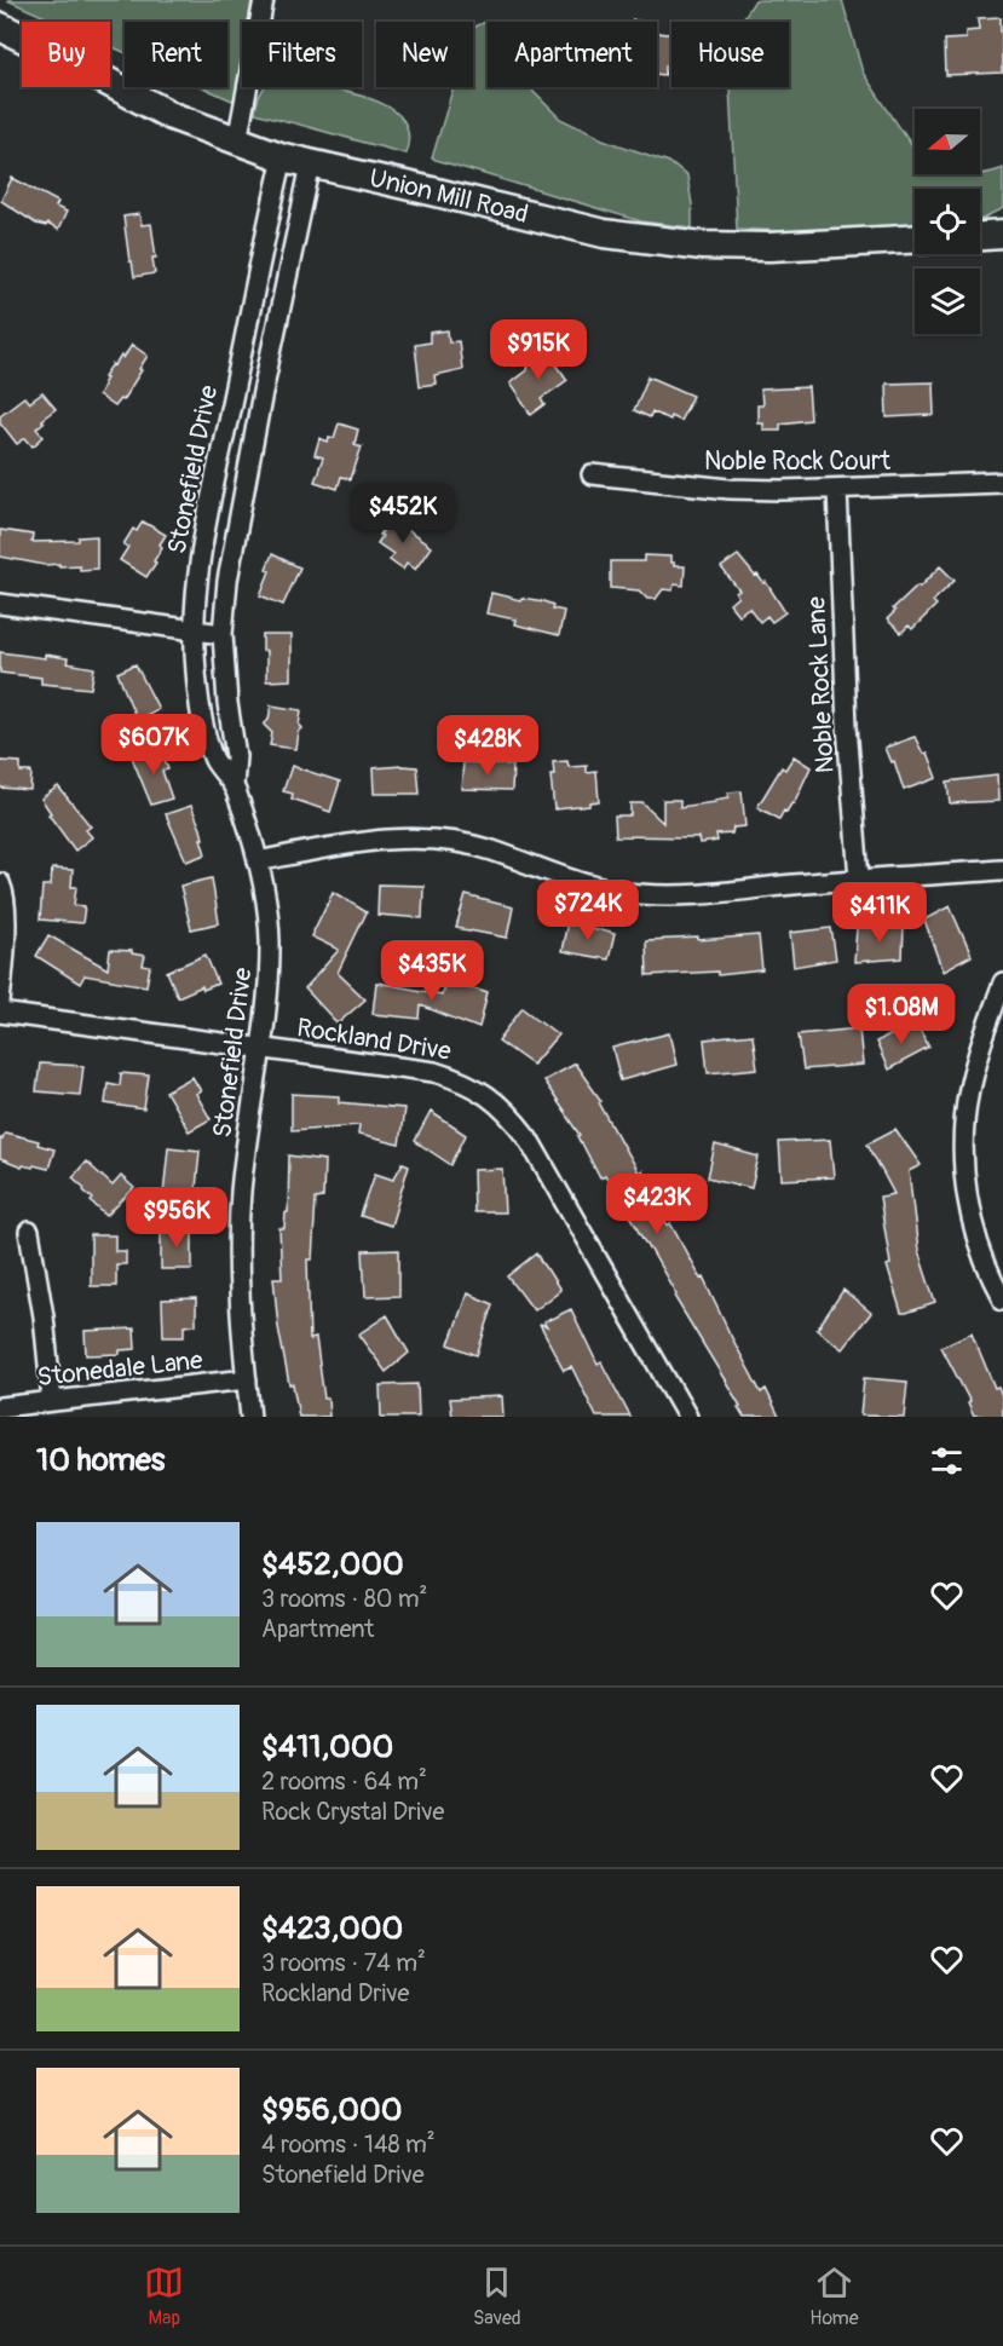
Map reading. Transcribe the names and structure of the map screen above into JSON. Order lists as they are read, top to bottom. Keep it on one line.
{"streets":{"street":["Union Mill Road","Noble Rock Court","Stonefield Drive","Noble Rock Lane","Rockland Drive","Stonedale Lane"]},"crossings":[["Union Mill Road","Stonefield Drive"],["Noble Rock Court","Noble Rock Lane"],["Stonefield Drive","Rockland Drive"],["Stonefield Drive","Stonedale Lane"]],"north":"left","page":{"chip":["Buy","Rent","Filters","New","Apartment","House"],"price":["$915K","$452K","$607K","$428K","$724K","$411K","$435K","$1.08M","$423K","$956K"],"heading":"10 homes","list":[{"name":"$452,000","note":"3 rooms · 80 m² · Apartment"},{"name":"$411,000","note":"2 rooms · 64 m² · Rock Crystal Drive"},{"name":"$423,000","note":"3 rooms · 74 m² · Rockland Drive"},{"name":"$956,000","note":"4 rooms · 148 m² · Stonefield Drive"}],"tabs":["Map","Saved","Home"]}}
